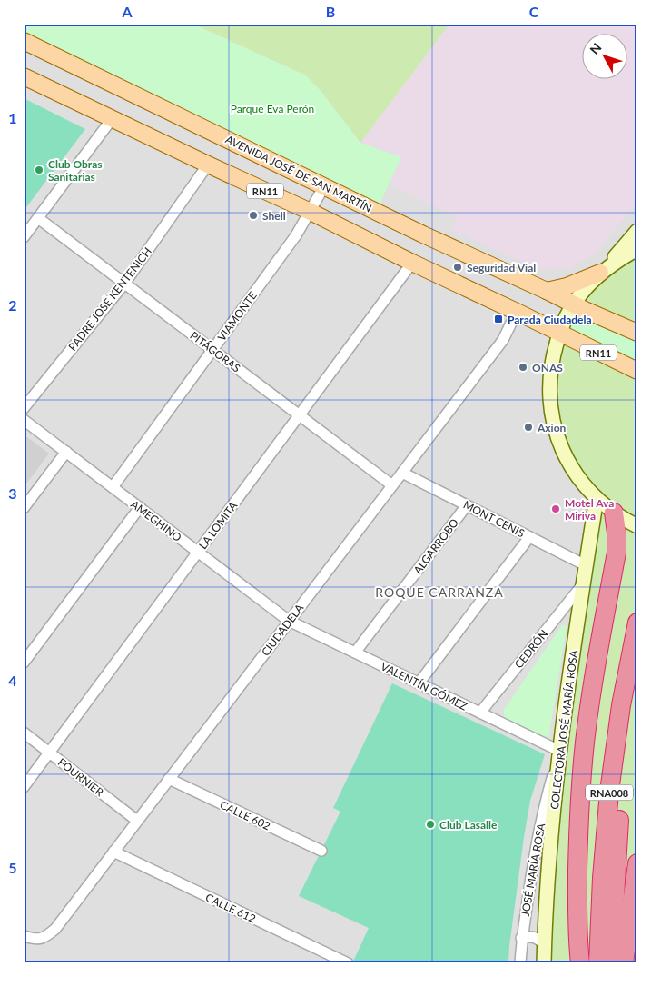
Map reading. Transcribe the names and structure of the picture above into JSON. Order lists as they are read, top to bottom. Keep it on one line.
{"streets":{"highway":["RNA008"],"main road":["AVENIDA JOSÉ DE SAN MARTÍN","RN11","COLECTORA JOSÉ MARÍA ROSA"],"street":["PADRE JOSÉ KENTENICH","VIAMONTE","PITÁGORAS","MONT CENIS","AMEGHINO","LA LOMITA","ALGARROBO","CIUDADELA","CEDRÓN","VALENTÍN GÓMEZ","FOURNIER","CALLE 602","JOSÉ MARÍA ROSA","CALLE 612"]},"crossings":[["AVENIDA JOSÉ DE SAN MARTÍN","RN11"],["AVENIDA JOSÉ DE SAN MARTÍN","VIAMONTE"],["RN11","PADRE JOSÉ KENTENICH"],["RN11","VIAMONTE"],["RN11","LA LOMITA"],["RN11","CIUDADELA"],["PADRE JOSÉ KENTENICH","PITÁGORAS"],["VIAMONTE","PITÁGORAS"],["VIAMONTE","AMEGHINO"],["PITÁGORAS","LA LOMITA"],["PITÁGORAS","CIUDADELA"],["MONT CENIS","ALGARROBO"],["MONT CENIS","CIUDADELA"],["MONT CENIS","COLECTORA JOSÉ MARÍA ROSA"],["AMEGHINO","LA LOMITA"],["AMEGHINO","CIUDADELA"],["AMEGHINO","VALENTÍN GÓMEZ"],["LA LOMITA","FOURNIER"],["ALGARROBO","VALENTÍN GÓMEZ"],["CIUDADELA","VALENTÍN GÓMEZ"],["CIUDADELA","FOURNIER"],["CIUDADELA","CALLE 602"],["CIUDADELA","CALLE 612"],["CEDRÓN","VALENTÍN GÓMEZ"],["CEDRÓN","COLECTORA JOSÉ MARÍA ROSA"],["VALENTÍN GÓMEZ","COLECTORA JOSÉ MARÍA ROSA"],["VALENTÍN GÓMEZ","JOSÉ MARÍA ROSA"],["COLECTORA JOSÉ MARÍA ROSA","JOSÉ MARÍA ROSA"]],"districts":["ROQUE CARRANZA"],"parks":["Parque Eva Perón"],"places":{"other":["Club Obras Sanitarias","Shell","Seguridad Vial","ONAS","Axion","Motel Ava Miriva","Club Lasalle"],"transit":["Parada Ciudadela"]},"north":"top left","grid":{"columns":["A","B","C"],"rows":["1","2","3","4","5"]}}
